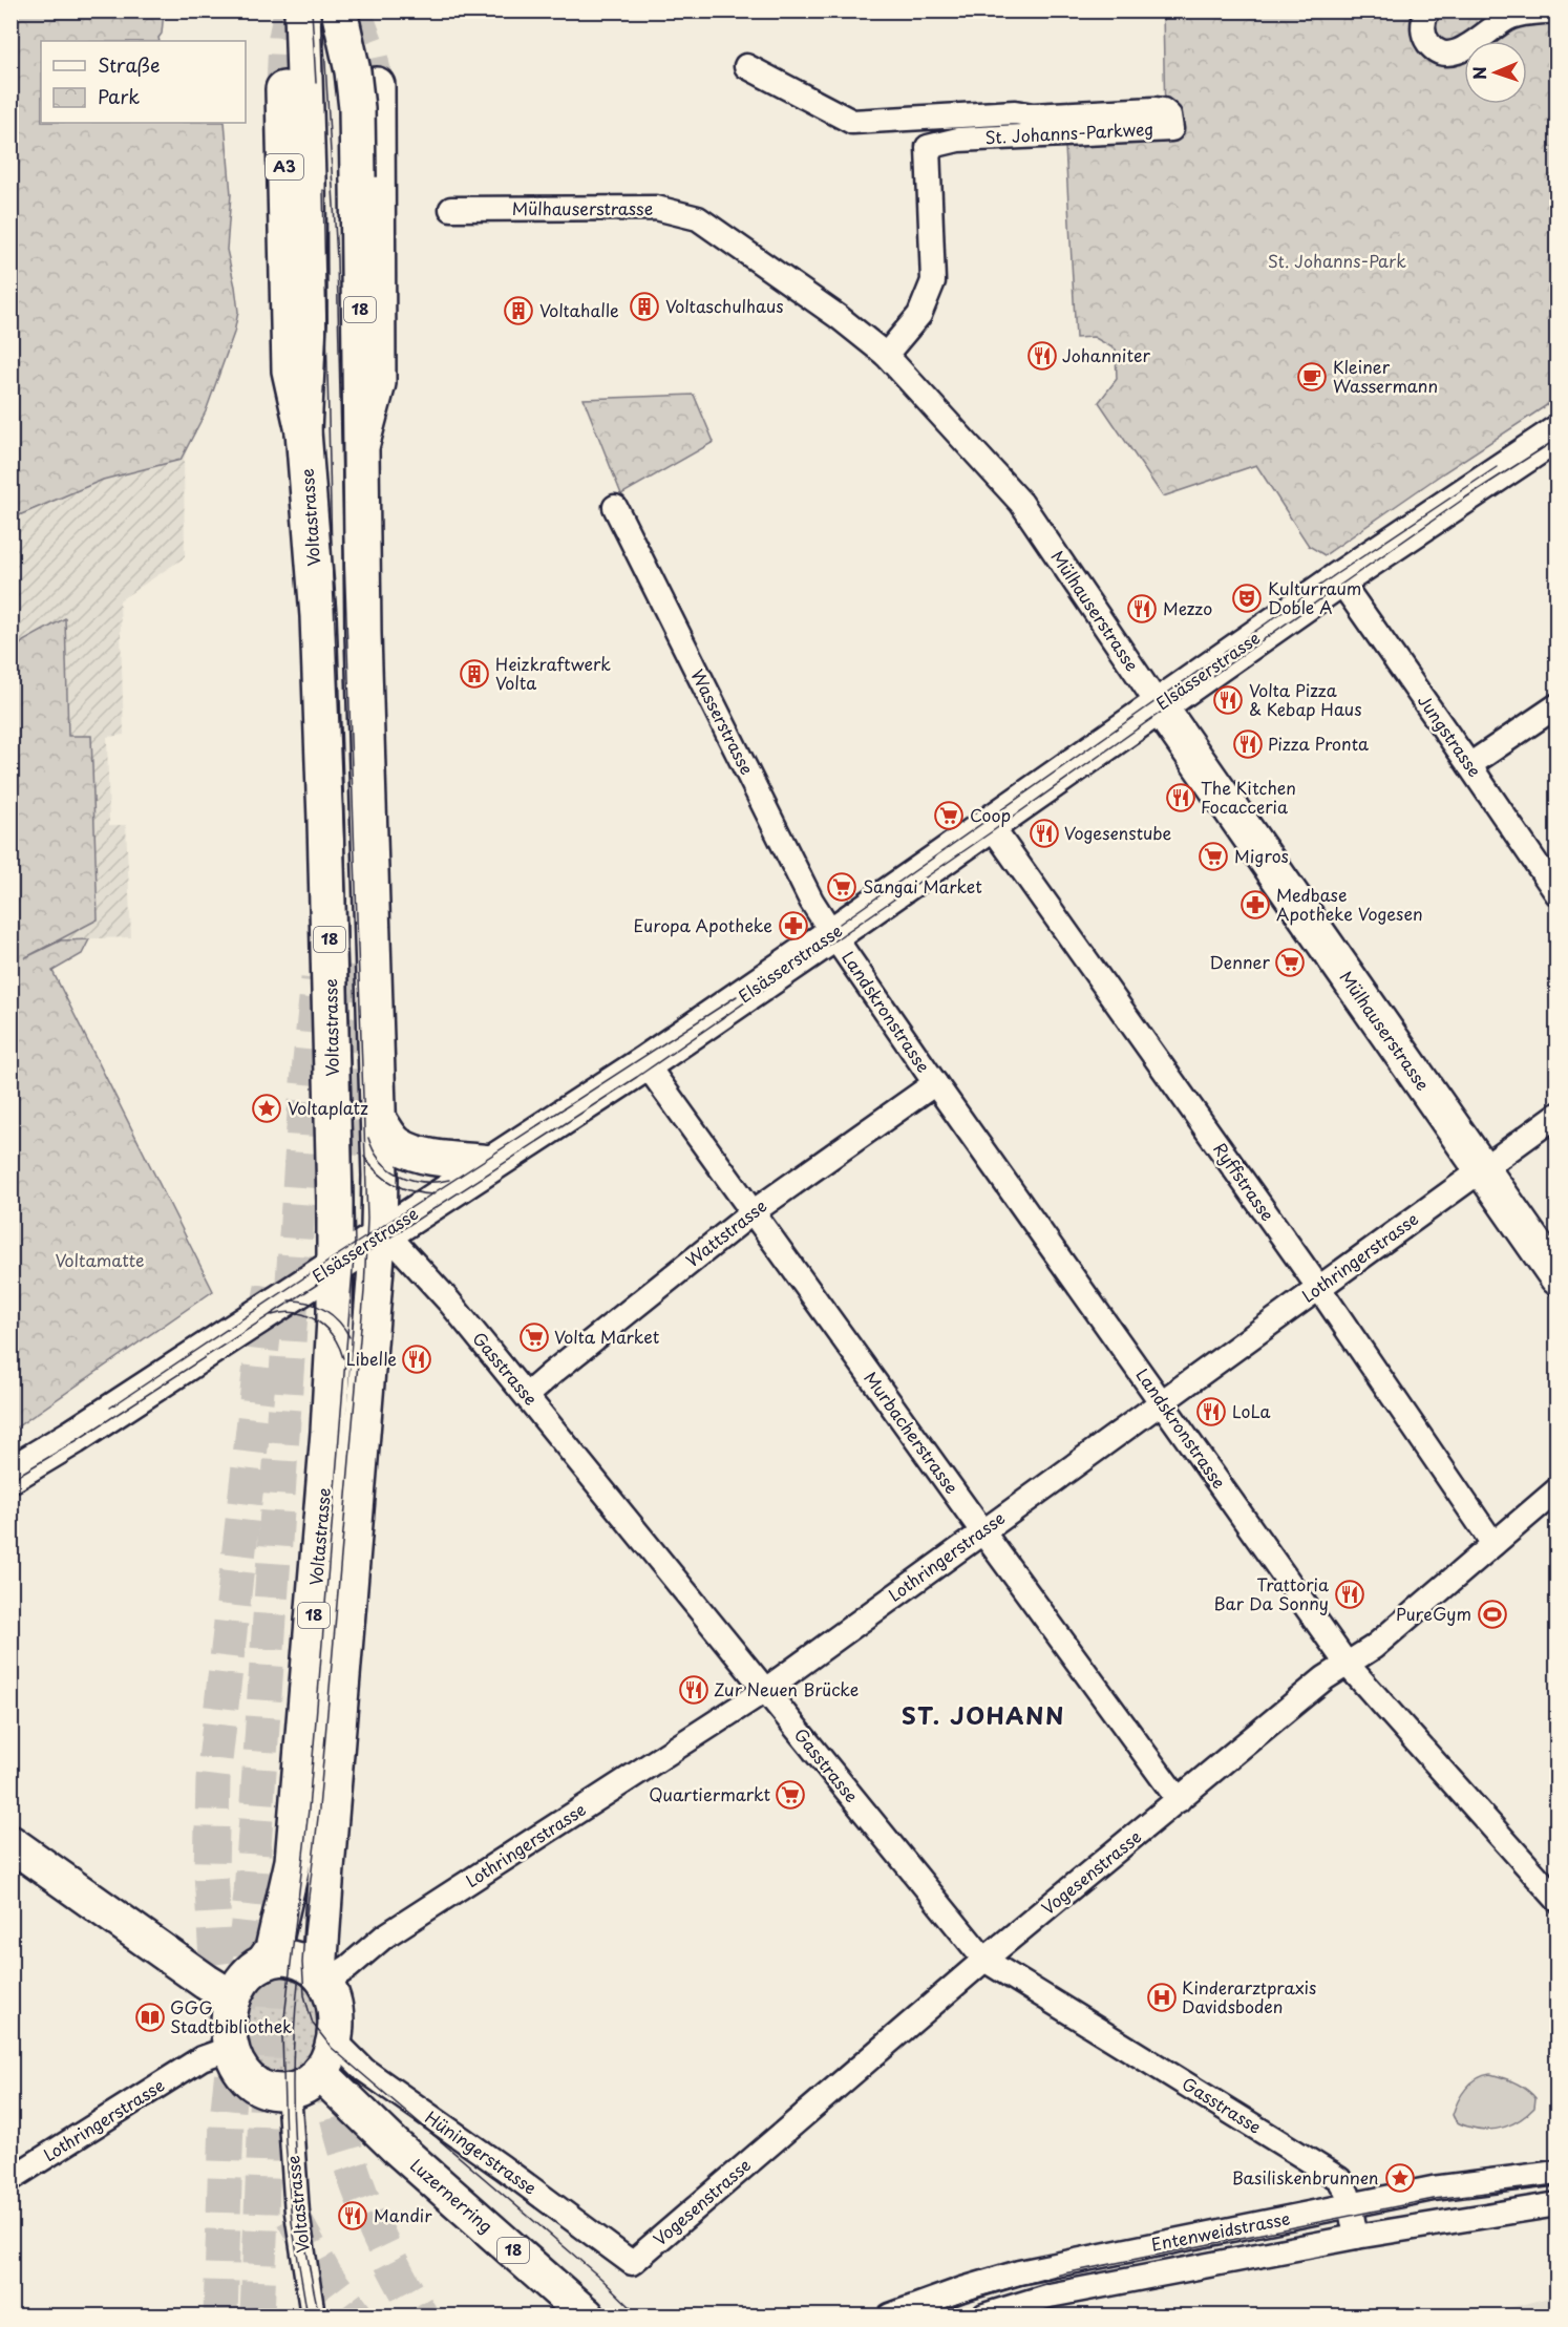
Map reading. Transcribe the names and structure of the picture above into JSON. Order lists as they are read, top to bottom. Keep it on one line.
{"streets":{"main road":["A3","Mülhauserstrasse","18","Voltastrasse","Elsässerstrasse","Luzernerring"],"street":["St. Johanns-Parkweg","Wasserstrasse","Jungstrasse","Landskronstrasse","Ryffstrasse","Wattstrasse","Lothringerstrasse","Gasstrasse","Murbacherstrasse","Vogesenstrasse","Hüningerstrasse","Entenweidstrasse"]},"crossings":[["St. Johanns-Parkweg","Mülhauserstrasse"],["A3","Voltastrasse"],["Mülhauserstrasse","Elsässerstrasse"],["Mülhauserstrasse","Lothringerstrasse"],["18","Voltastrasse"],["18","Lothringerstrasse"],["18","Hüningerstrasse"],["18","Luzernerring"],["Voltastrasse","Elsässerstrasse"],["Voltastrasse","Lothringerstrasse"],["Voltastrasse","Gasstrasse"],["Voltastrasse","Hüningerstrasse"],["Voltastrasse","Luzernerring"],["Elsässerstrasse","Wasserstrasse"],["Elsässerstrasse","Jungstrasse"],["Elsässerstrasse","Landskronstrasse"],["Elsässerstrasse","Ryffstrasse"],["Elsässerstrasse","Gasstrasse"],["Elsässerstrasse","Murbacherstrasse"],["Wasserstrasse","Landskronstrasse"],["Landskronstrasse","Wattstrasse"],["Landskronstrasse","Lothringerstrasse"],["Landskronstrasse","Vogesenstrasse"],["Ryffstrasse","Lothringerstrasse"],["Ryffstrasse","Vogesenstrasse"],["Wattstrasse","Gasstrasse"],["Wattstrasse","Murbacherstrasse"],["Lothringerstrasse","Gasstrasse"],["Lothringerstrasse","Murbacherstrasse"],["Lothringerstrasse","Hüningerstrasse"],["Lothringerstrasse","Luzernerring"],["Gasstrasse","Vogesenstrasse"],["Gasstrasse","Entenweidstrasse"],["Murbacherstrasse","Vogesenstrasse"],["Vogesenstrasse","Hüningerstrasse"],["Hüningerstrasse","Luzernerring"]],"districts":["ST. JOHANN"],"parks":["St. Johanns-Park","Voltamatte"],"places":{"building":["Voltaschulhaus","Voltahalle","Heizkraftwerk Volta"],"restaurant":["Johanniter","Mezzo","Volta Pizza & Kebap Haus","Pizza Pronta","The Kitchen Focacceria","Vogesenstube","Libelle","LoLa","Trattoria Bar Da Sonny","Zur Neuen Brücke","Mandir"],"cafe":["Kleiner Wassermann"],"theatre":["Kulturraum Doble A"],"supermarket":["Coop","Migros","Sangai Market","Denner","Volta Market","Quartiermarkt"],"pharmacy":["Medbase Apotheke Vogesen","Europa Apotheke"],"place":["Voltaplatz","Basiliskenbrunnen"],"sports":["PureGym"],"hospital":["Kinderarztpraxis Davidsboden"],"library":["GGG Stadtbibliothek"]},"legend":["Straße","Park"],"north":"left"}
